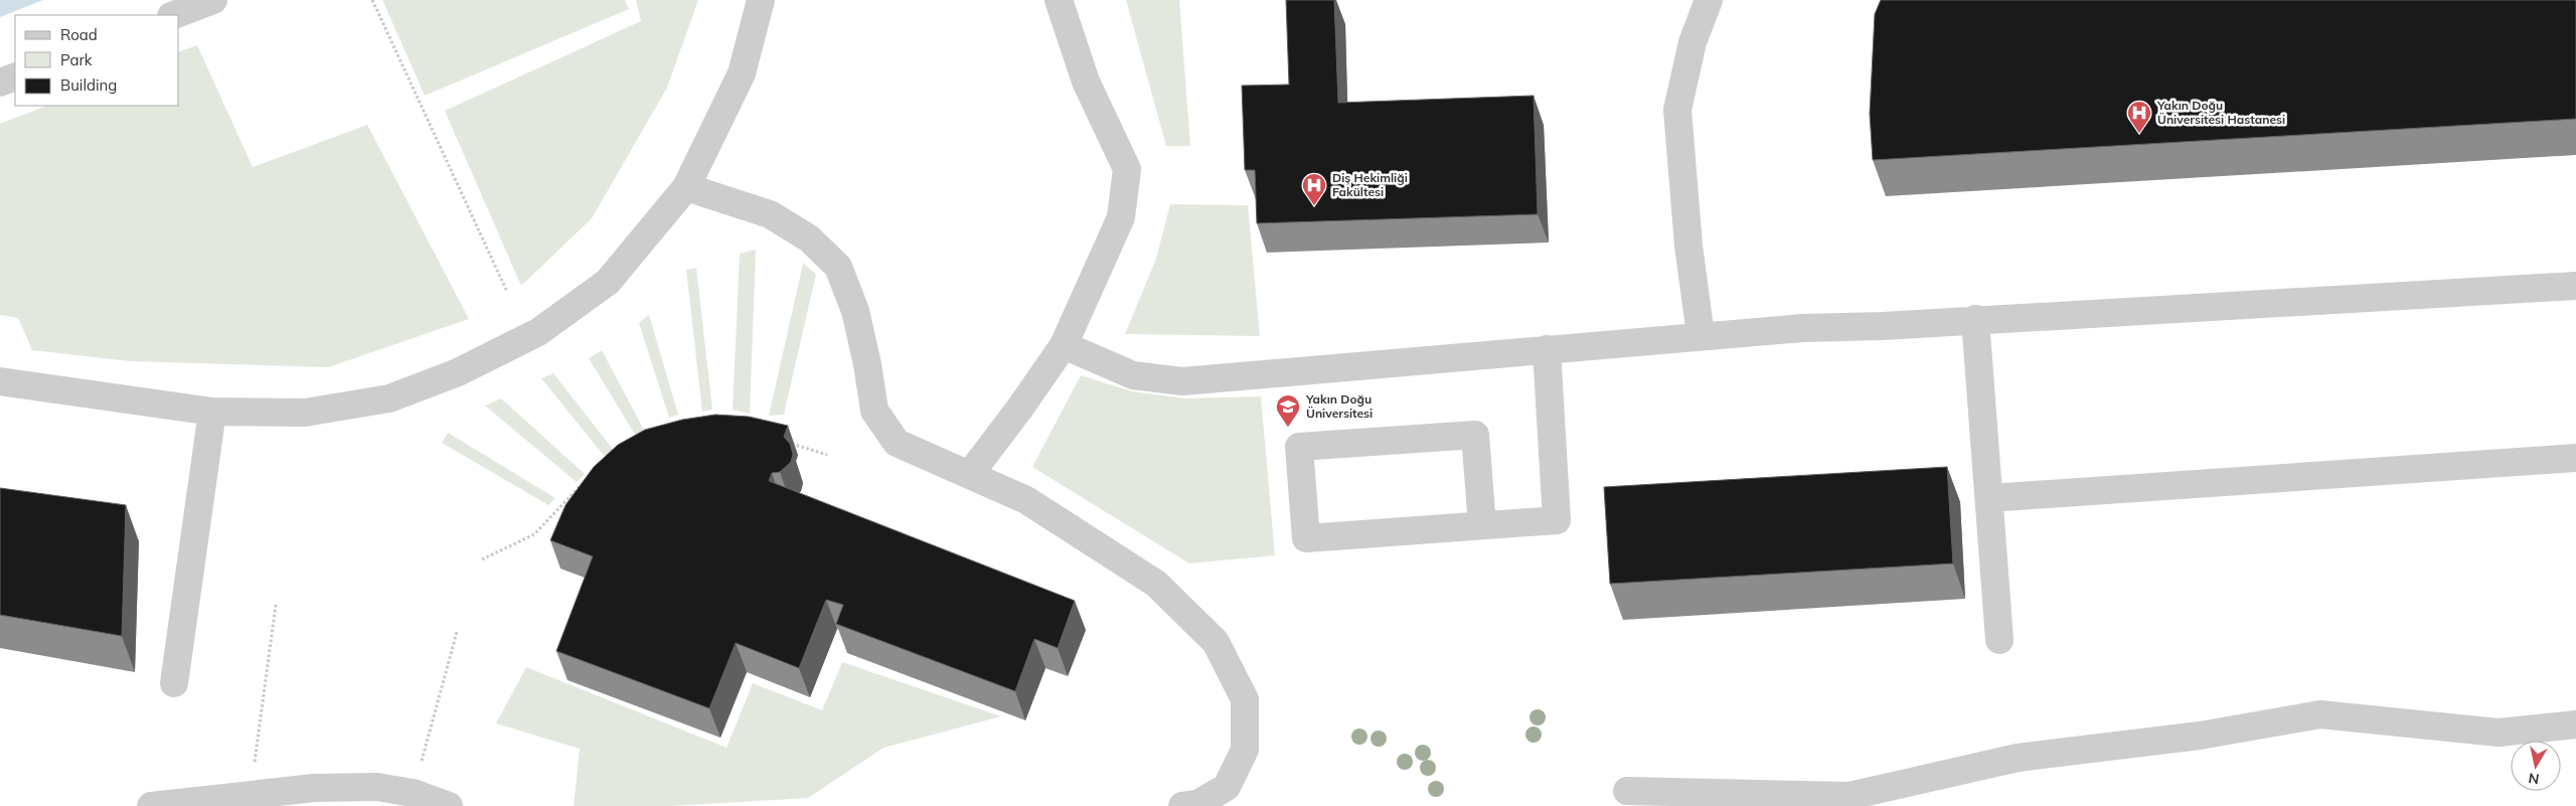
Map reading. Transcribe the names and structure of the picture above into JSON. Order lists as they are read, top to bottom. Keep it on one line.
{"places":{"hospital":["Yakın Doğu Üniversitesi Hastanesi","Diş Hekimliği Fakültesi"],"school or university":["Yakın Doğu Üniversitesi"]},"legend":["Road","Park","Building"],"north":"bottom"}
